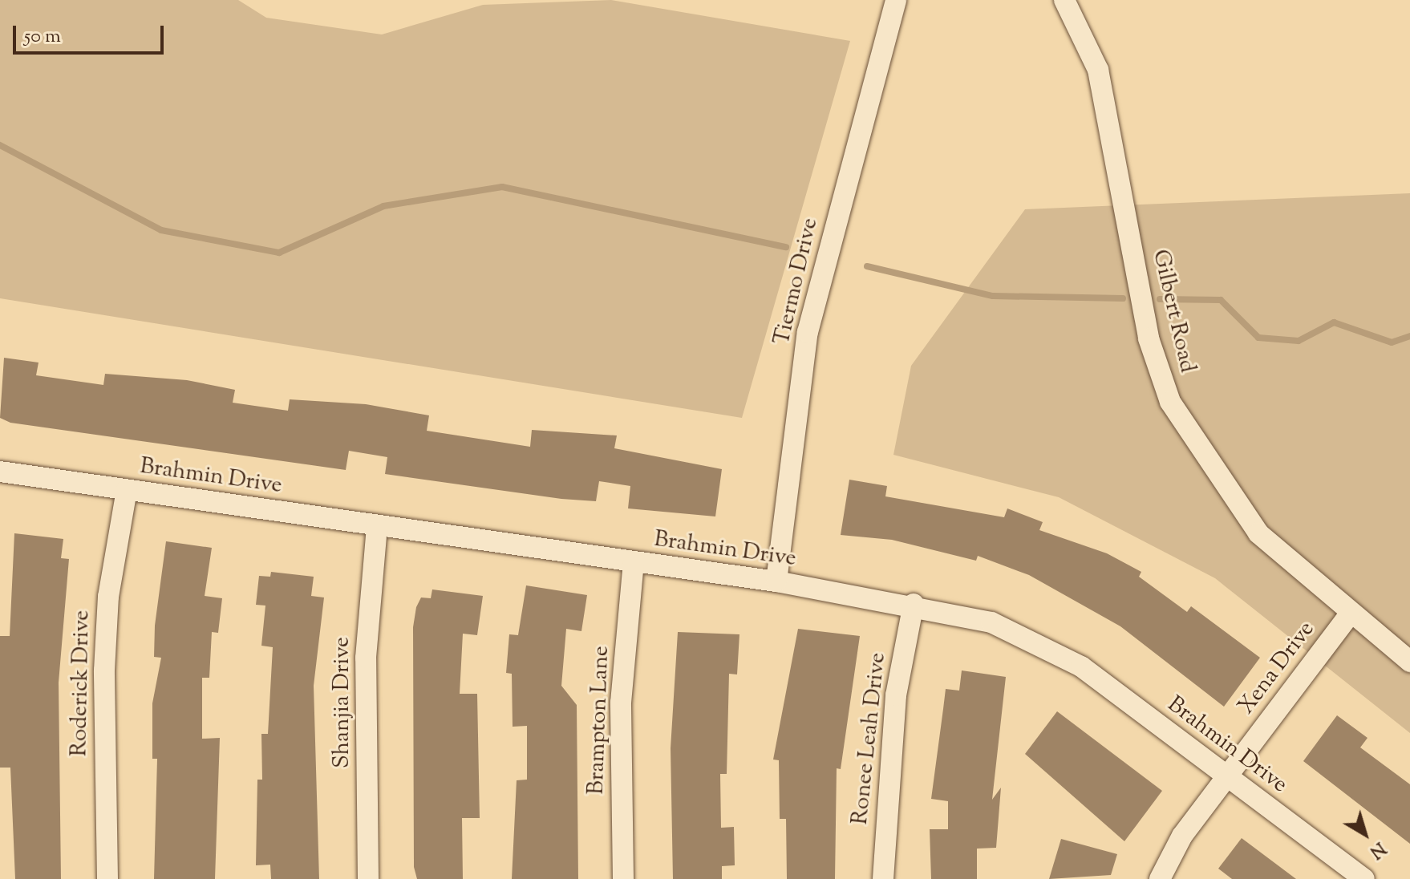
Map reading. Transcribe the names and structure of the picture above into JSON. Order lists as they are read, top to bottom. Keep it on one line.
{"streets":{"street":["Tiermo Drive","Gilbert Road","Brahmin Drive","Xena Drive","Roderick Drive","Shanjia Drive","Brampton Lane","Ronee Leah Drive"]},"crossings":[["Tiermo Drive","Brahmin Drive"],["Gilbert Road","Xena Drive"],["Brahmin Drive","Xena Drive"],["Brahmin Drive","Roderick Drive"],["Brahmin Drive","Shanjia Drive"],["Brahmin Drive","Brampton Lane"],["Brahmin Drive","Ronee Leah Drive"]],"scale_bar":"50 m","north":"bottom right"}
